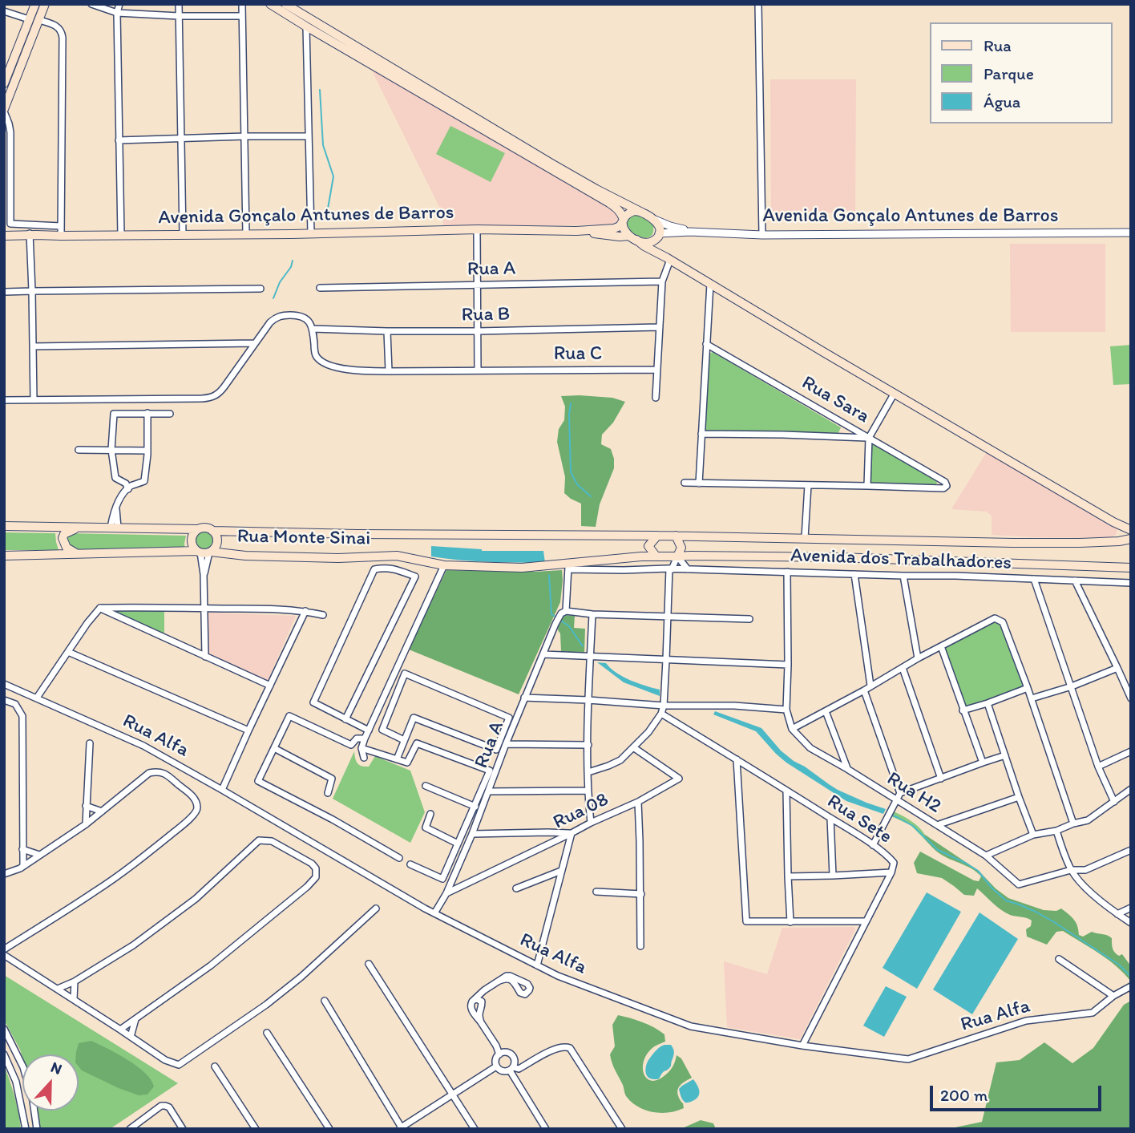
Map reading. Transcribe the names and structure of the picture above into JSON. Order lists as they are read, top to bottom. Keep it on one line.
{"streets":{"main road":["Avenida Gonçalo Antunes de Barros","Rua Monte Sinai"],"street":["Rua A","Rua B","Rua C","Rua Sara","Avenida dos Trabalhadores","Rua Alfa","Rua H2","Rua 08","Rua Sete"]},"crossings":[["Rua A","Rua Alfa"],["Rua A","Rua 08"],["Rua B","Rua C"],["Rua Monte Sinai","Avenida dos Trabalhadores"],["Rua Alfa","Rua Sete"]],"legend":["Rua","Parque","Água"],"scale_bar":"200 m","north":"top"}
